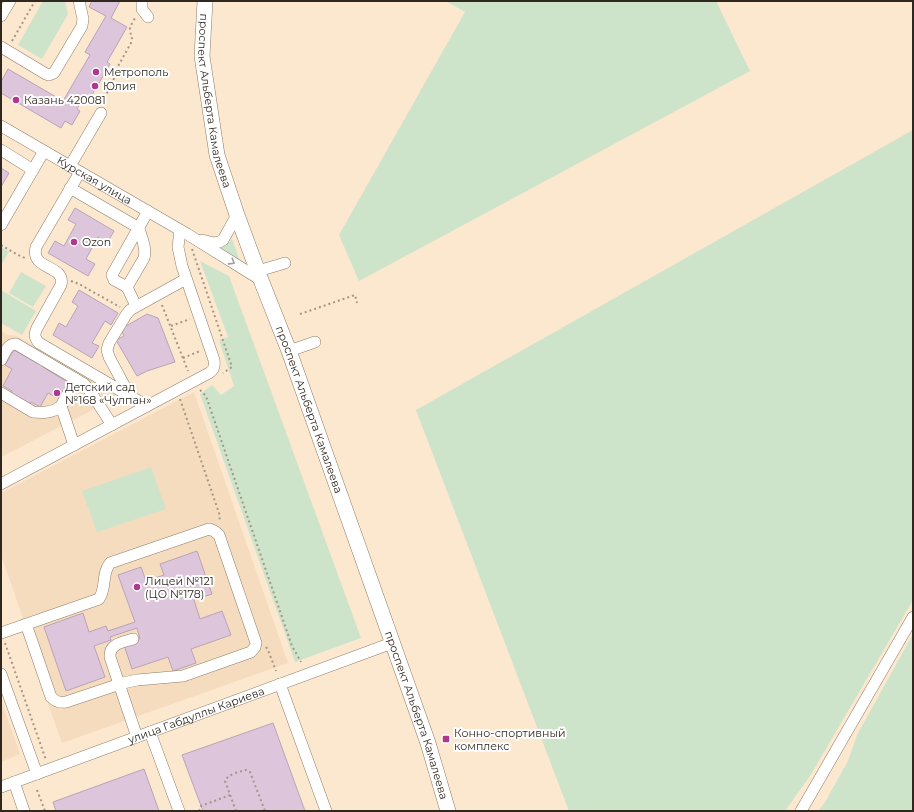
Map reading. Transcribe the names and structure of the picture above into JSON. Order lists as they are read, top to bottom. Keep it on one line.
{"streets":{"main road":["проспект Альберта Камалеева"],"street":["Курская улица","улица Габдуллы Кариева"]},"crossings":[["проспект Альберта Камалеева","Курская улица"],["проспект Альберта Камалеева","улица Габдуллы Кариева"]],"places":{"other":["Метрополь","Юлия","Казань 420081","Ozon","Детский сад №168 «Чулпан»","Лицей №121 (ЦО №178)"],"transit":["Конно-спортивный комплекс"]}}
